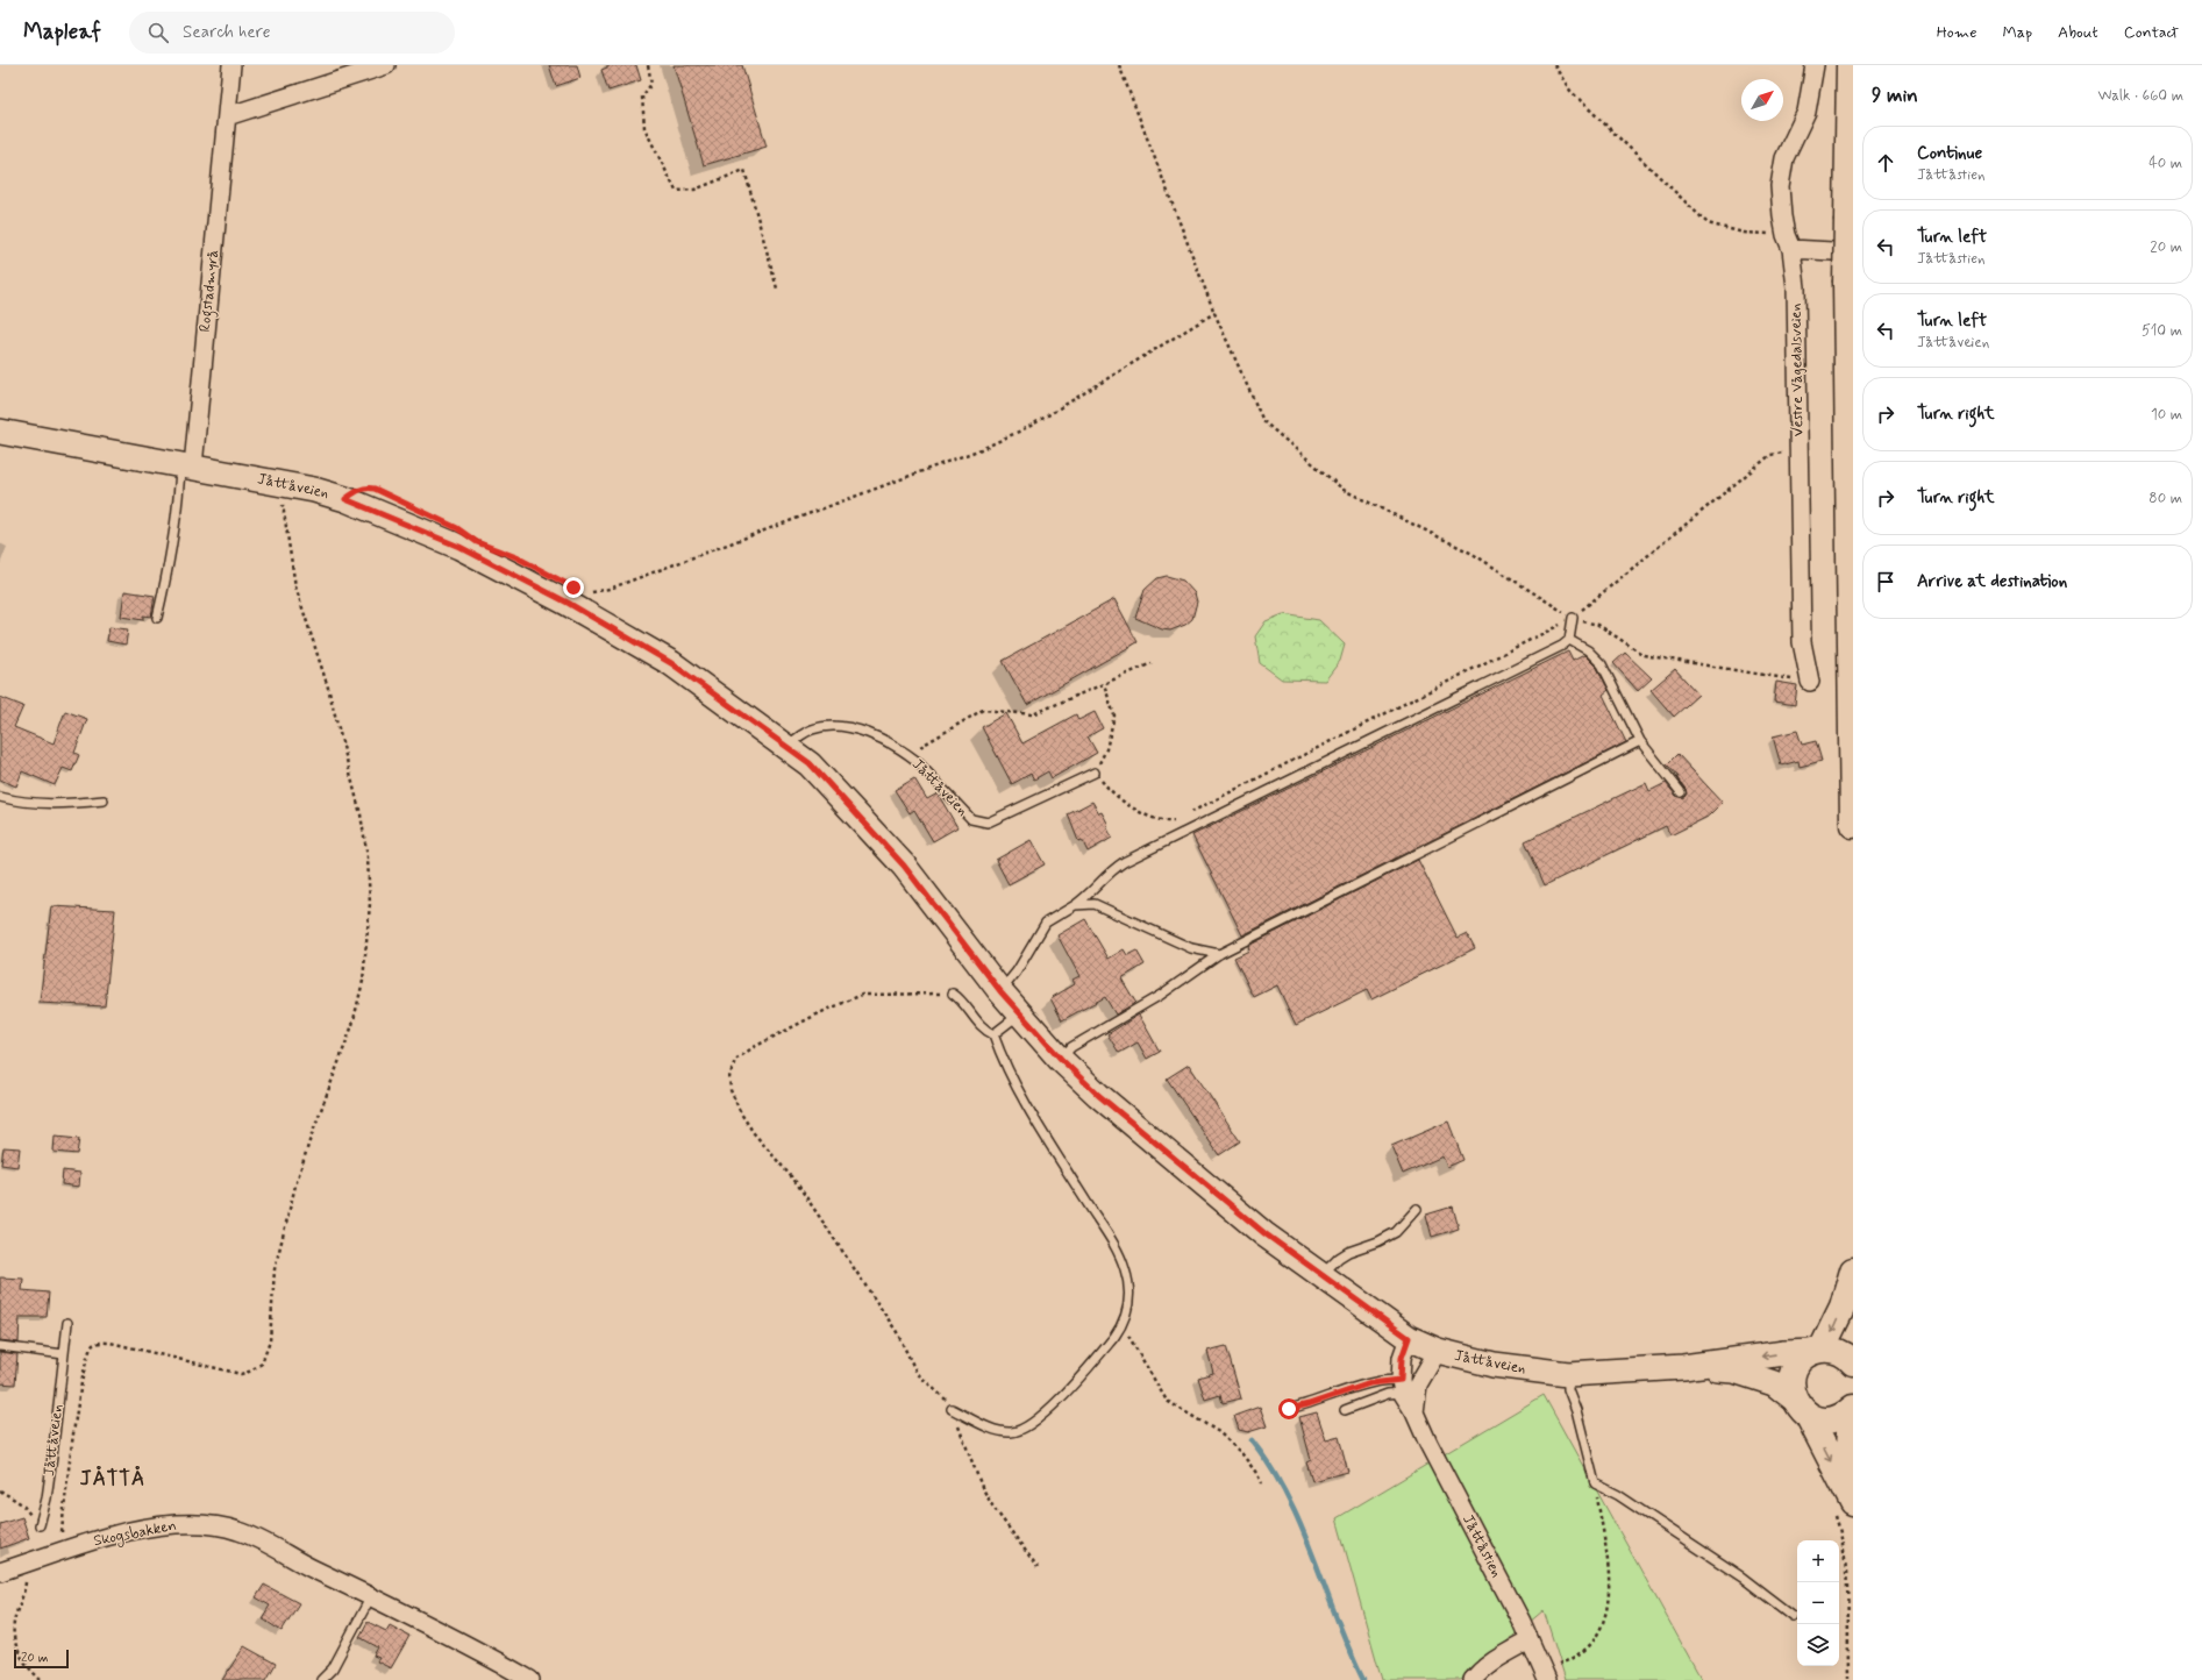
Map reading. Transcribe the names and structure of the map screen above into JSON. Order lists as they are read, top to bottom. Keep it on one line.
{"streets":{"main road":["Jåttåveien"],"street":["Rogstadmyrå","Vestre Vågedalsveien","Skogsbakken","Jåttåstien"]},"crossings":[["Rogstadmyrå","Jåttåveien"]],"districts":["JÅTTÅ"],"scale_bar":"20 m","north":"top right","page":{"header":"Mapleaf","search":"Search here","nav":["Home","Map","About","Contact"],"heading":["9 min","Walk · 660 m"],"list":[["Continue","Jåttåstien","40 m"],["Turn left","Jåttåstien","20 m"],["Turn left","Jåttåveien","510 m"],["Turn right","10 m"],["Turn right","80 m"],"Arrive at destination"],"map_buttons":["+","−"],"scale":"20 m"}}
